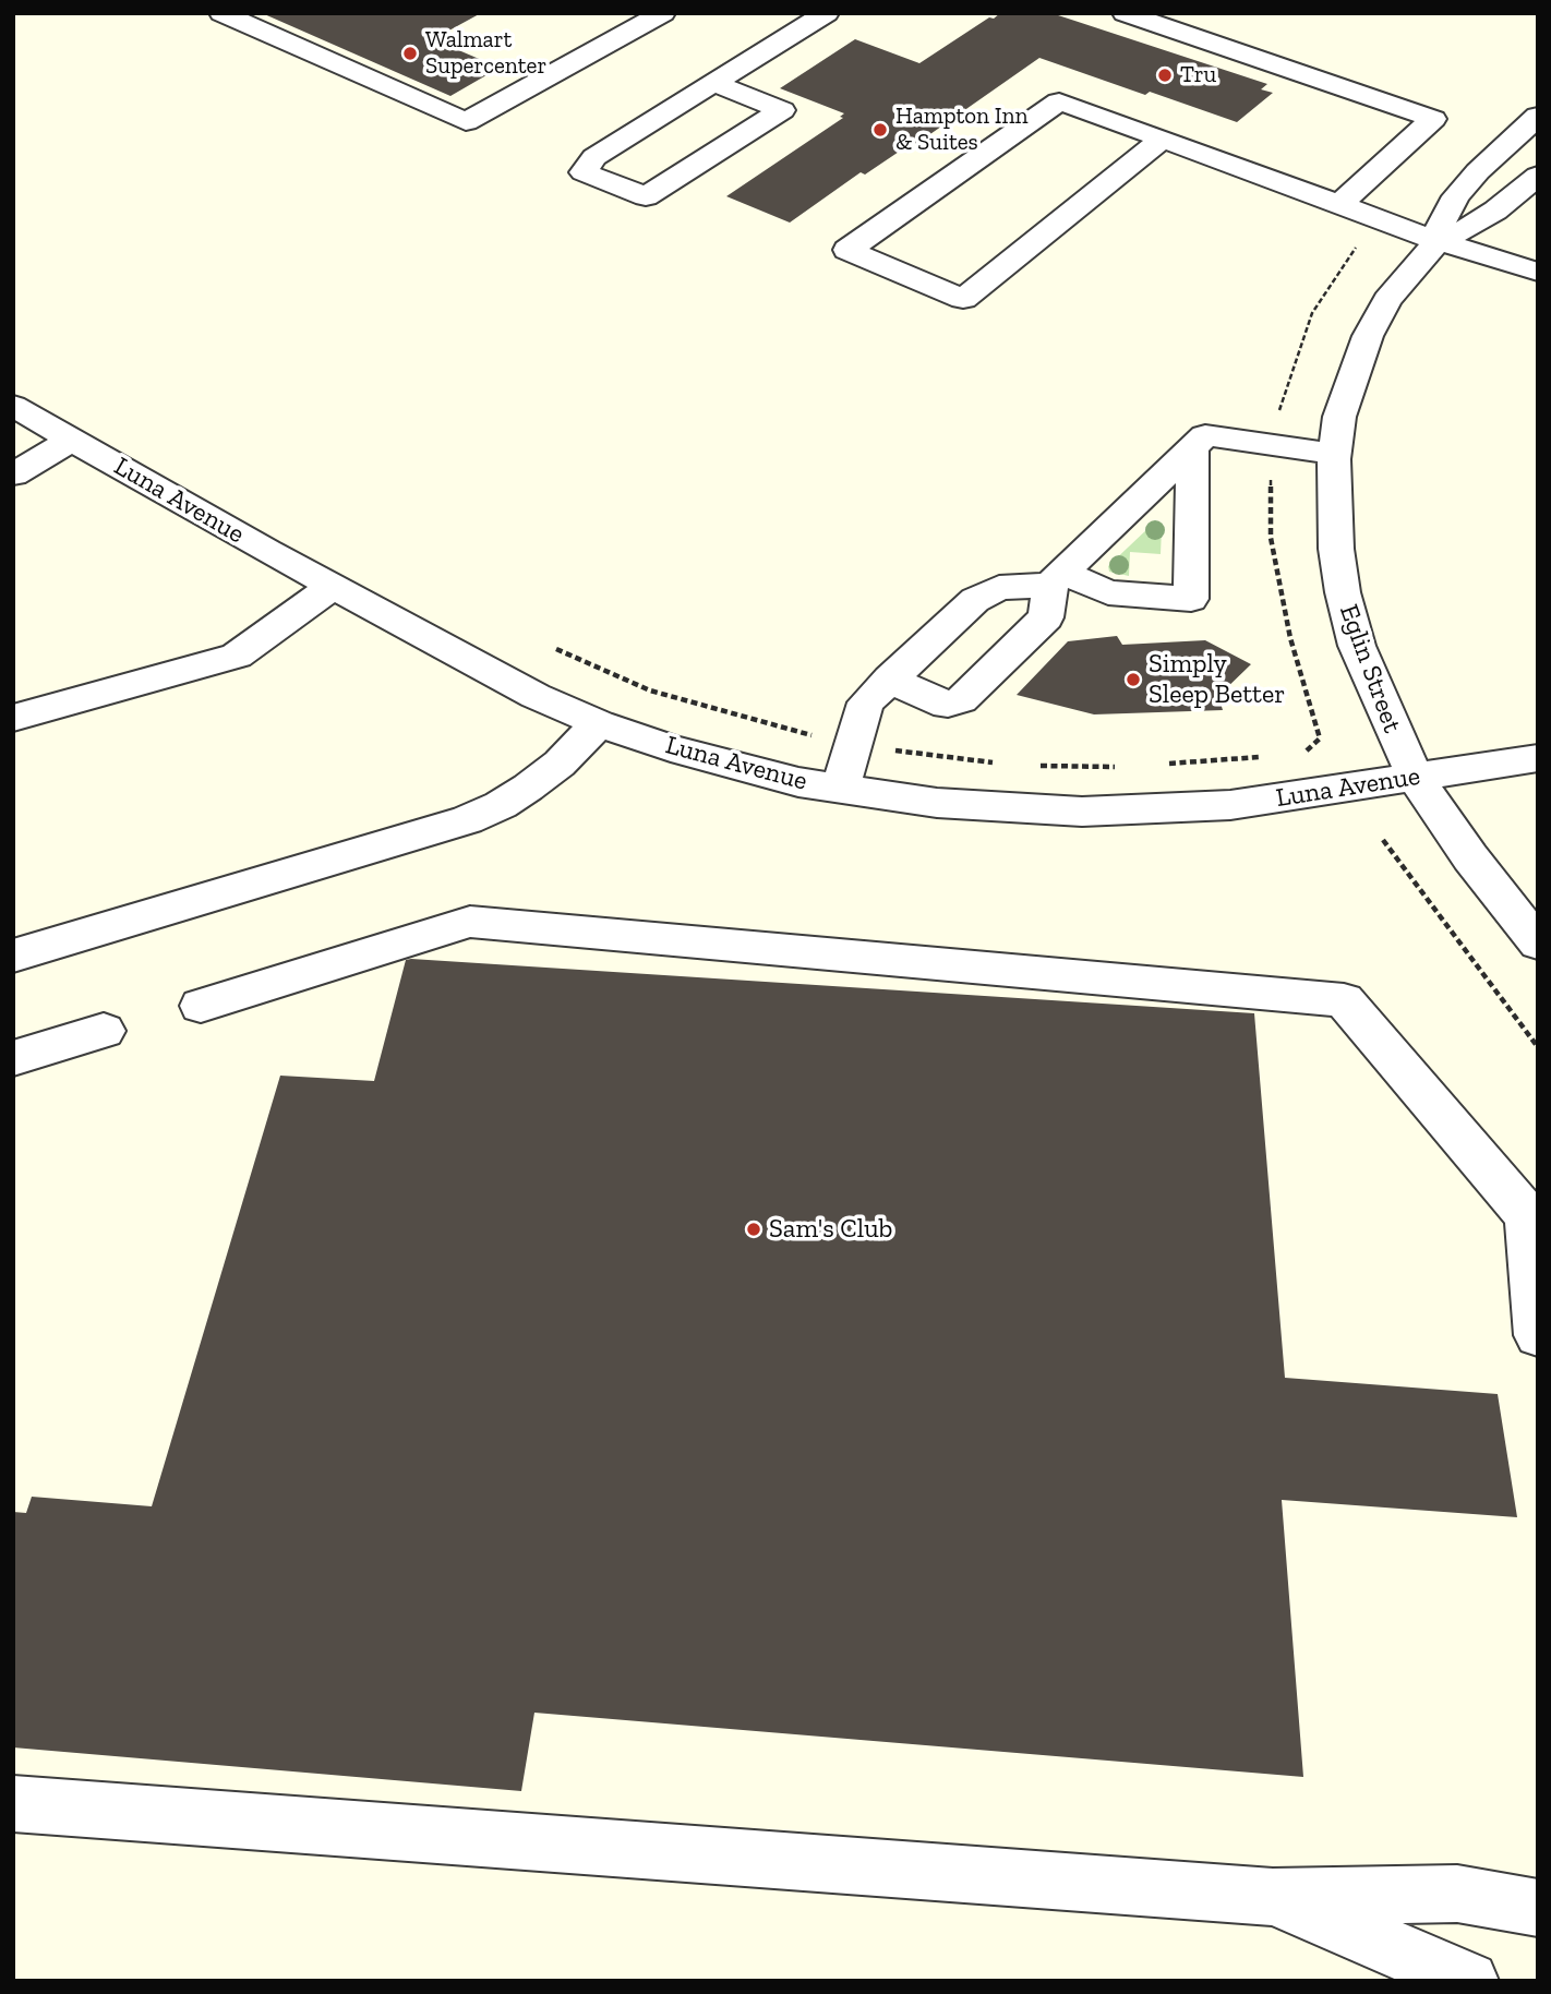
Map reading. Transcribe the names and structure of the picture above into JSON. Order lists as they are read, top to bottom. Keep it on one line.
{"streets":{"street":["Luna Avenue","Eglin Street"]},"crossings":[["Luna Avenue","Eglin Street"]],"places":["Walmart Supercenter","Tru","Hampton Inn & Suites","Simply Sleep Better","Sam's Club"]}
